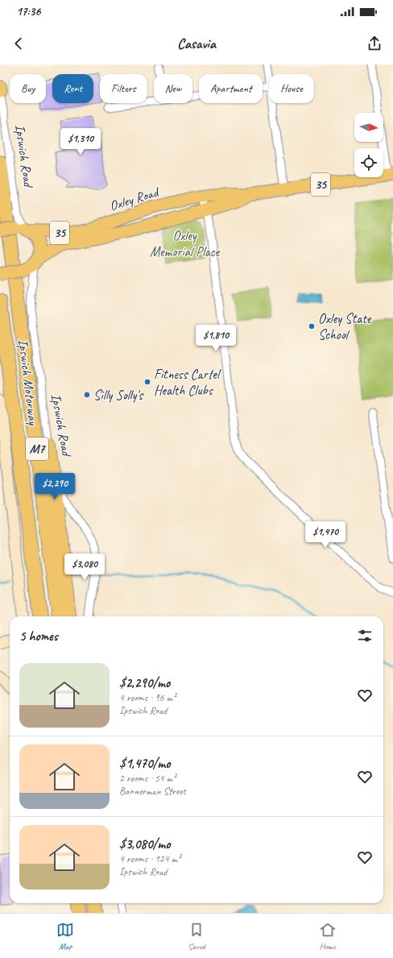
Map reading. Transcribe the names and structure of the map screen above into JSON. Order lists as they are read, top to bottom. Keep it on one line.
{"streets":{"highway":["Ipswich Motorway","M7"],"main road":["35","Oxley Road"],"street":["Ipswich Road"]},"crossings":[["Ipswich Road","35"],["Ipswich Road","Oxley Road"],["Ipswich Road","Ipswich Motorway"],["35","Oxley Road"],["35","Ipswich Motorway"],["Oxley Road","Ipswich Motorway"]],"parks":["Oxley Memorial Place"],"places":["Oxley State School","Fitness Cartel Health Clubs","Silly Solly's"],"north":"right","page":{"status":"17:36","header":"Casavia","chip":["Buy","Rent","Filters","New","Apartment","House"],"price":["$1,310","$1,810","$2,290","$1,470","$3,080"],"heading":"5 homes","list":[{"name":"$2,290/mo","note":"4 rooms · 96 m² · Ipswich Road"},{"name":"$1,470/mo","note":"2 rooms · 54 m² · Bannerman Street"},{"name":"$3,080/mo","note":"4 rooms · 124 m² · Ipswich Road"}],"tabs":["Map","Saved","Home"]}}
